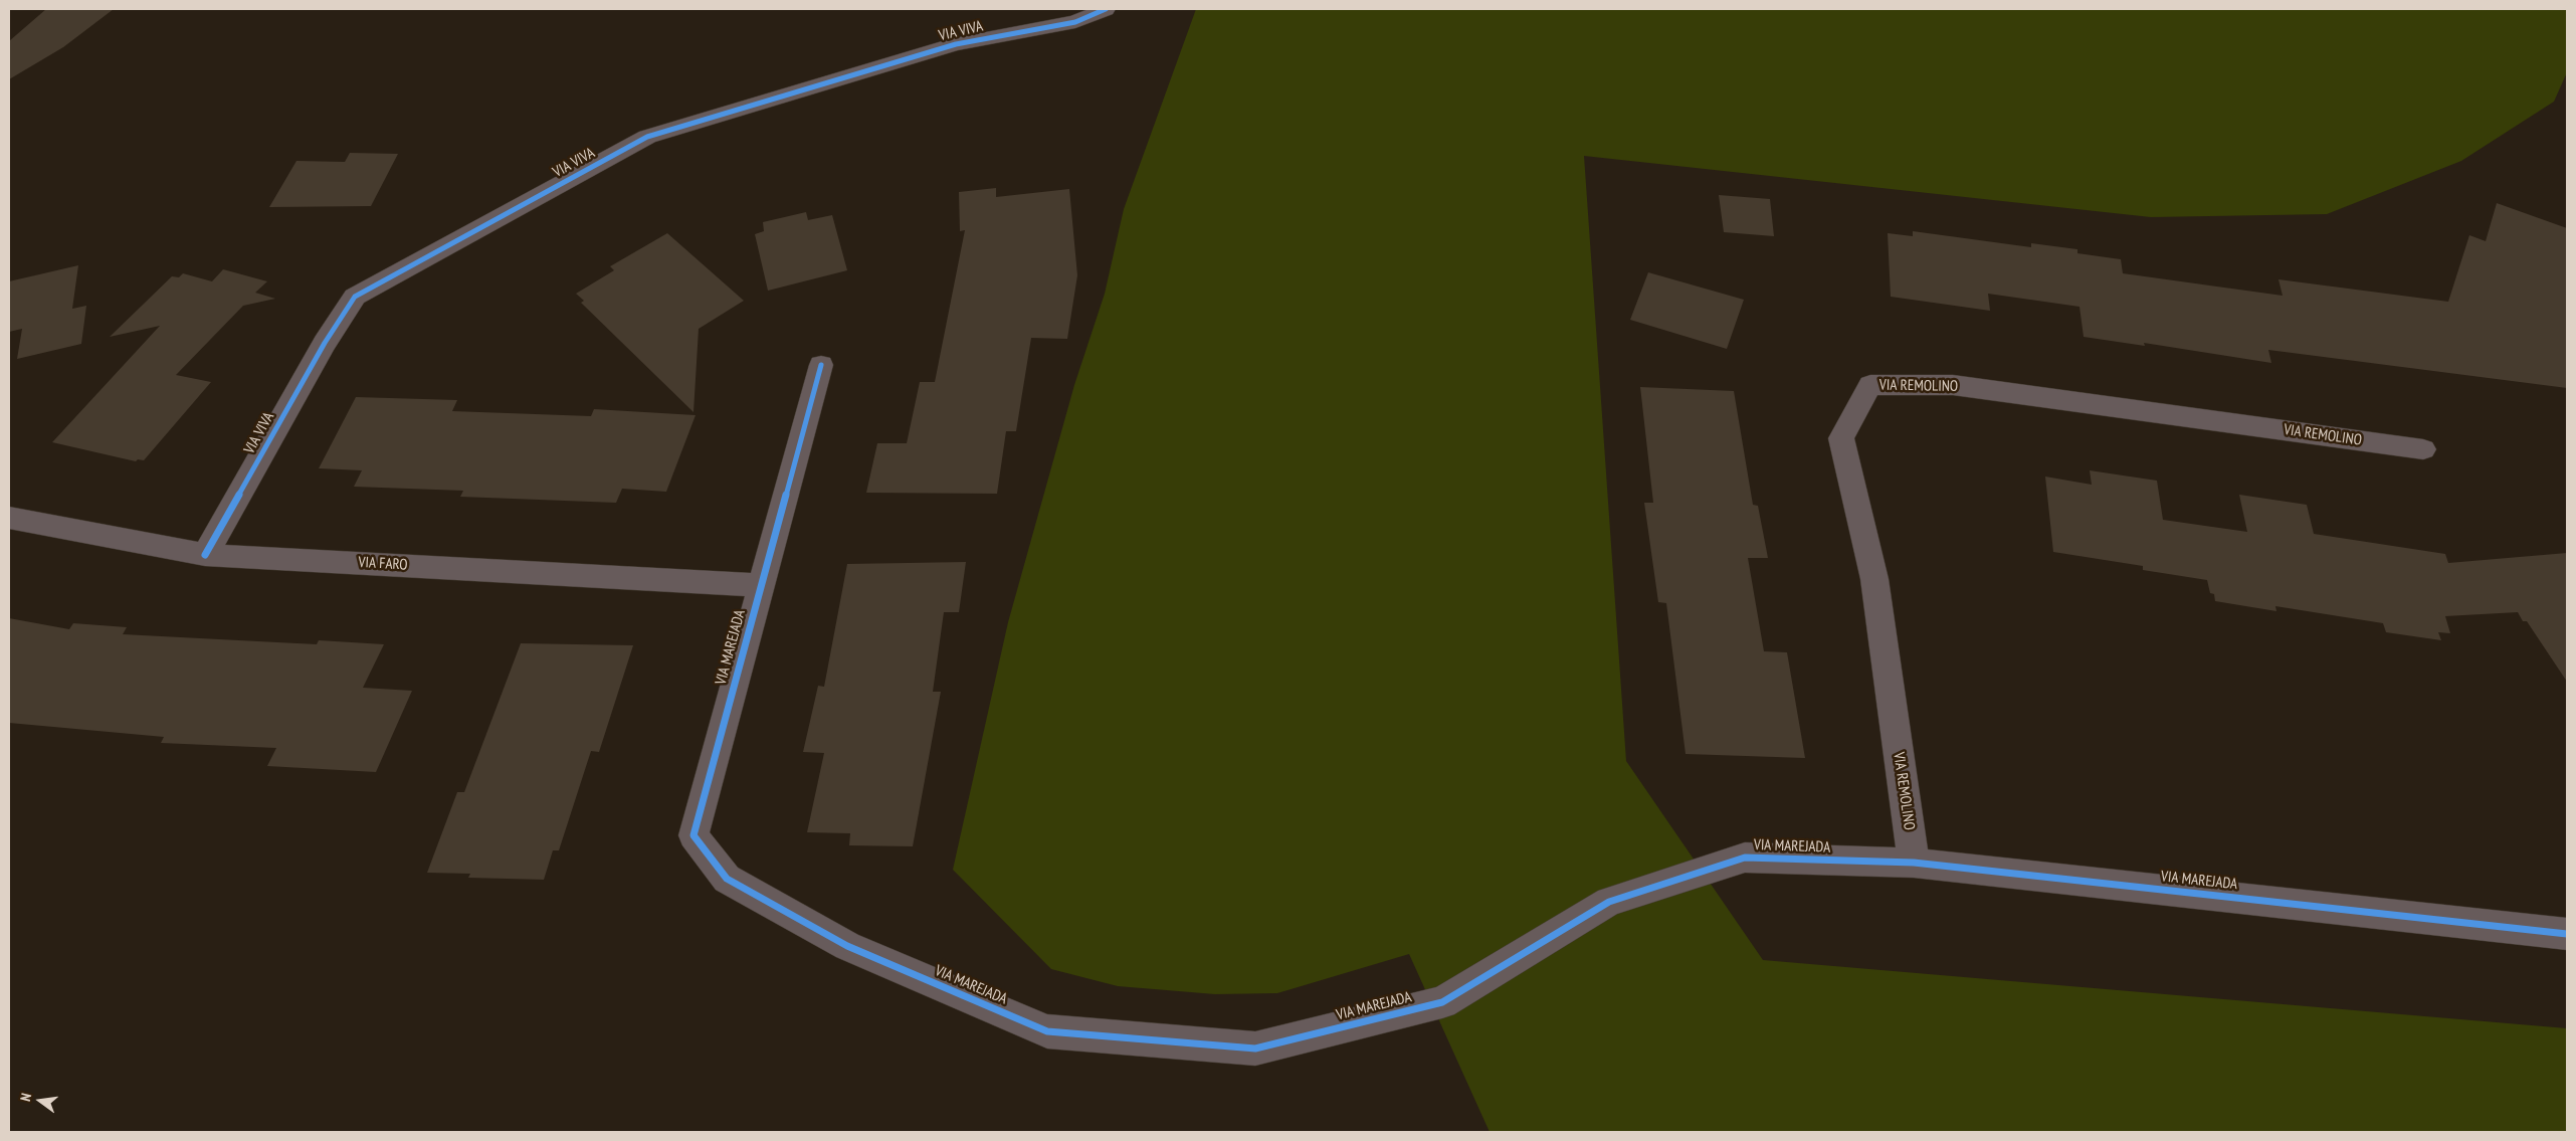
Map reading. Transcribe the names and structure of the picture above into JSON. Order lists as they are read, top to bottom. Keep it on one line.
{"streets":{"street":["VIA VIVA","VIA REMOLINO","VIA FARO","VIA MAREJADA"]},"crossings":[["VIA VIVA","VIA FARO"],["VIA REMOLINO","VIA MAREJADA"],["VIA FARO","VIA MAREJADA"]],"north":"left"}
